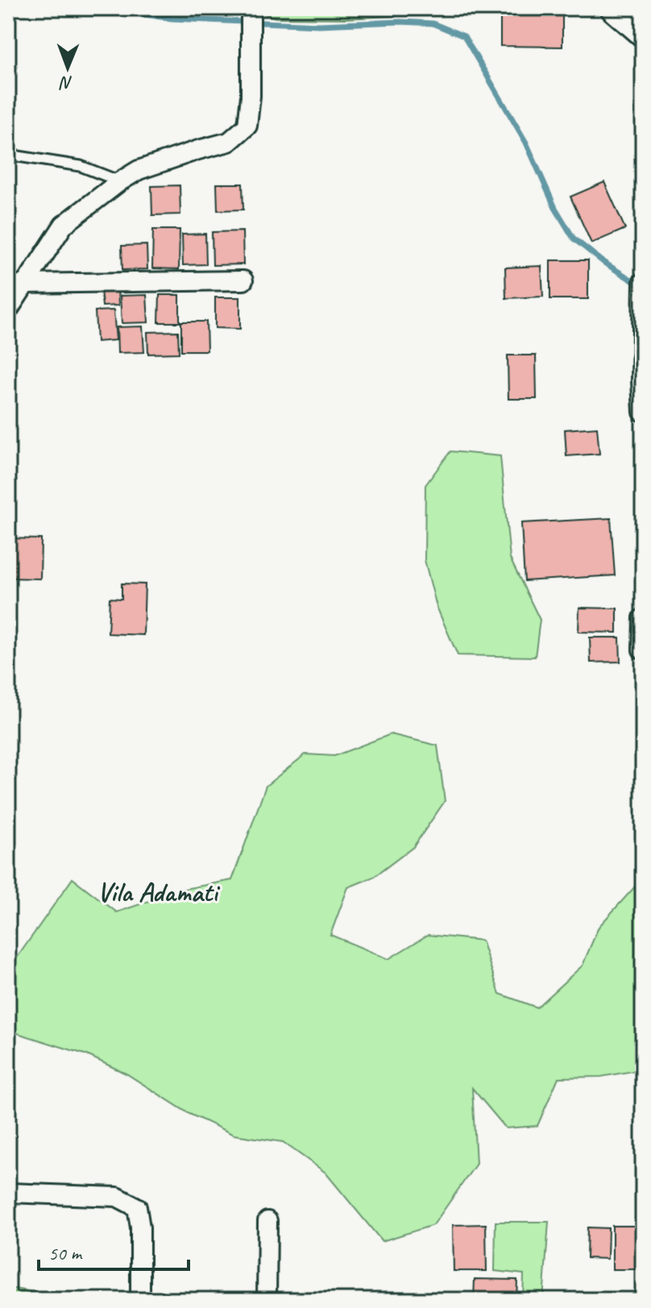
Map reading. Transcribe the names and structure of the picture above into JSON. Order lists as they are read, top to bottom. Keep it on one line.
{"districts":["Vila Adamati"],"scale_bar":"50 m","north":"bottom"}
